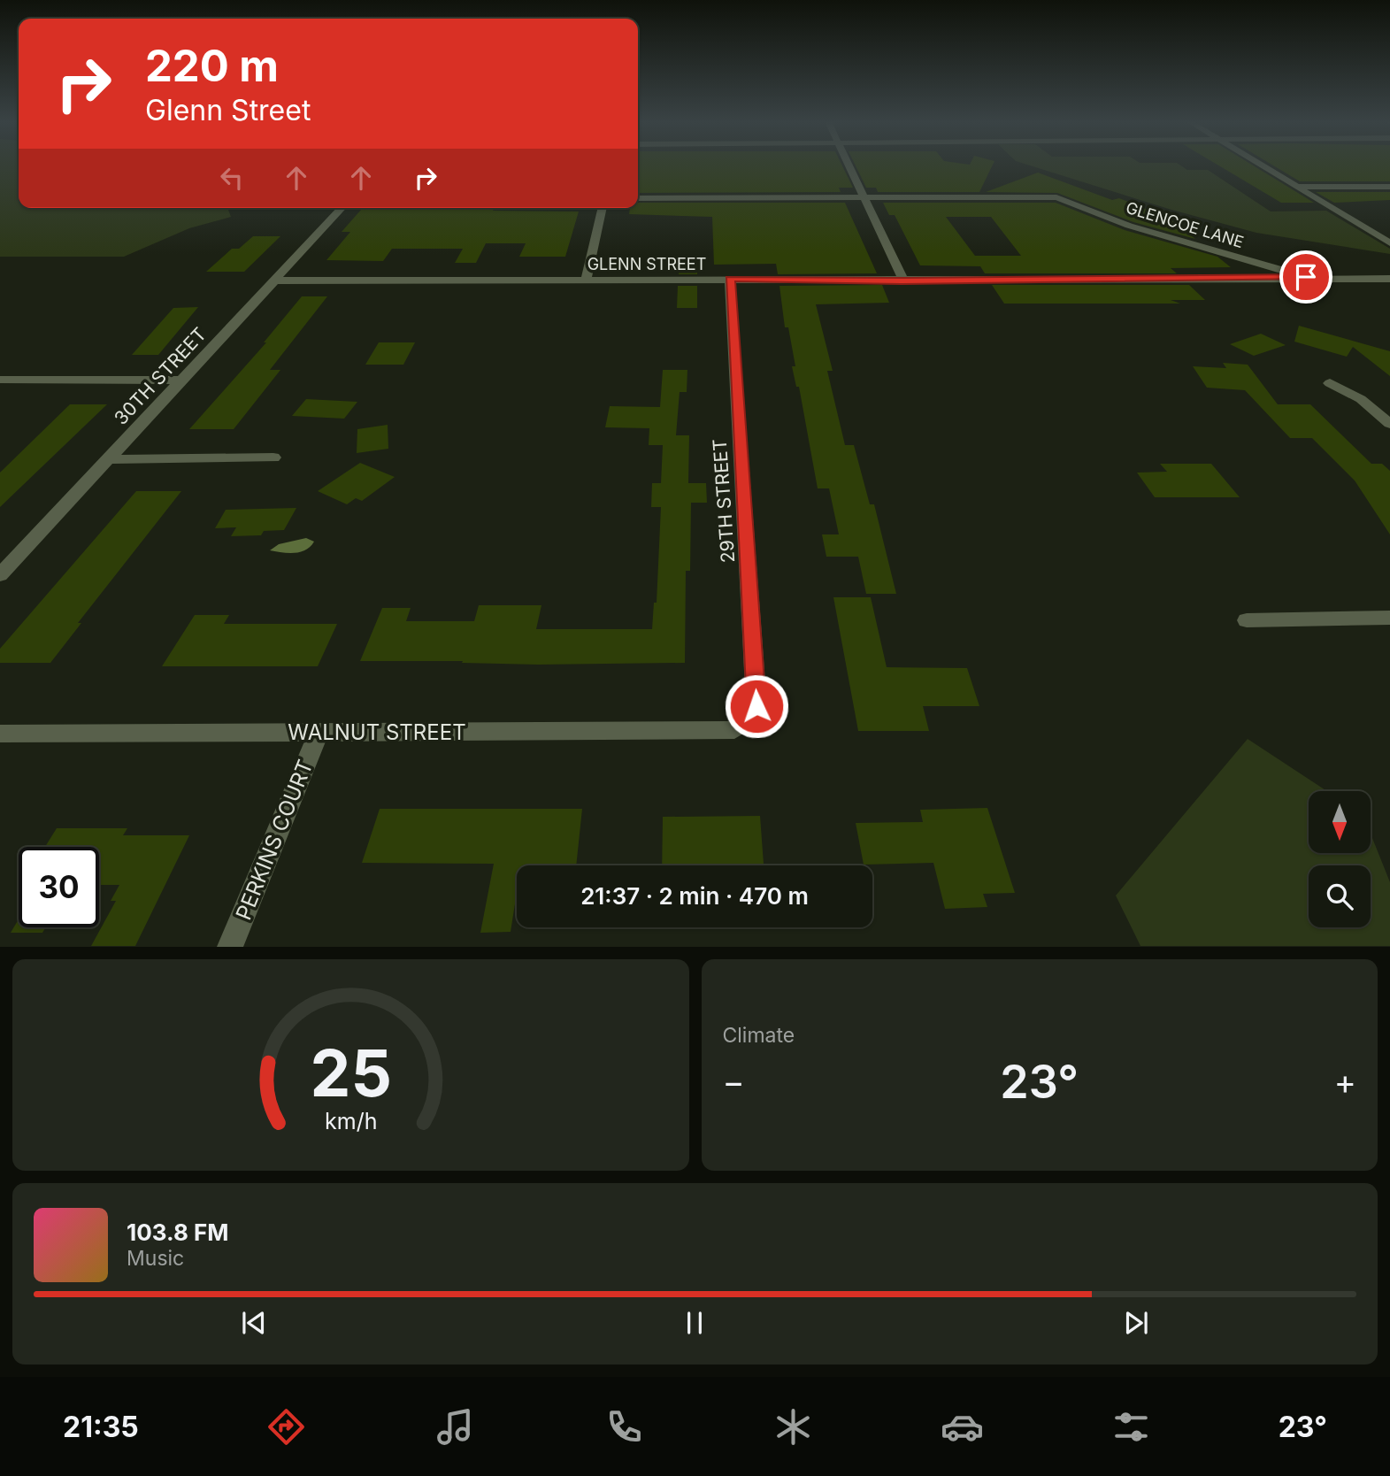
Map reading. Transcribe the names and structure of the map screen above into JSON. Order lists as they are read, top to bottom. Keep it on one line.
{"streets":{"street":["GLENCOE LANE","GLENN STREET","30TH STREET","29TH STREET","WALNUT STREET","PERKINS COURT"]},"crossings":[["GLENCOE LANE","GLENN STREET"],["GLENN STREET","30TH STREET"],["GLENN STREET","29TH STREET"],["29TH STREET","WALNUT STREET"],["WALNUT STREET","PERKINS COURT"]],"north":"bottom","page":{"turn":["220 m","Glenn Street"],"limit":"30","trip":"21:37 · 2 min · 470 m","tile":"Climate","heat":["−","23°","+"],"song":["103.8 FM","Music"],"tabs":["21:35","23°"],"gauge":["25","km/h"]}}
